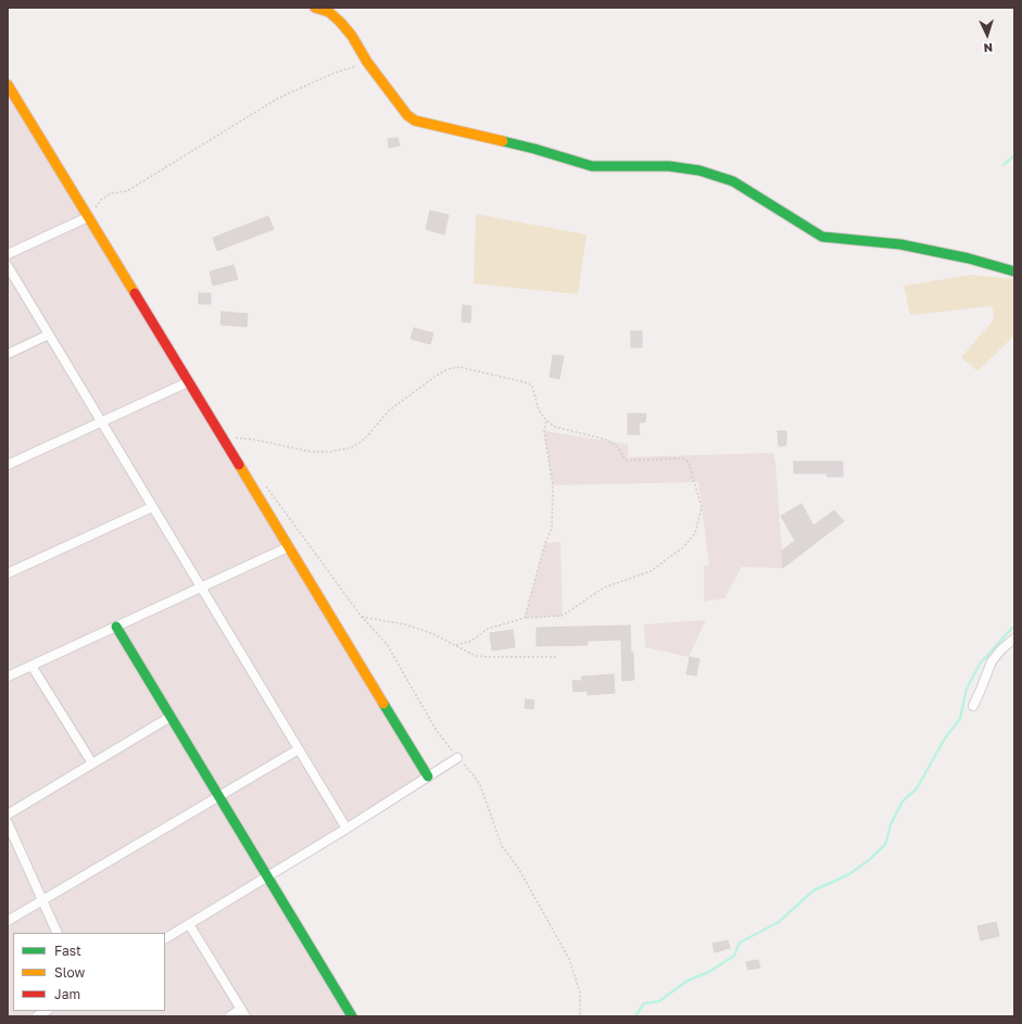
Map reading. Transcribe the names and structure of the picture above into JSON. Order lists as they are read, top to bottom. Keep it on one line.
{"legend":["Fast","Slow","Jam"],"north":"bottom"}
